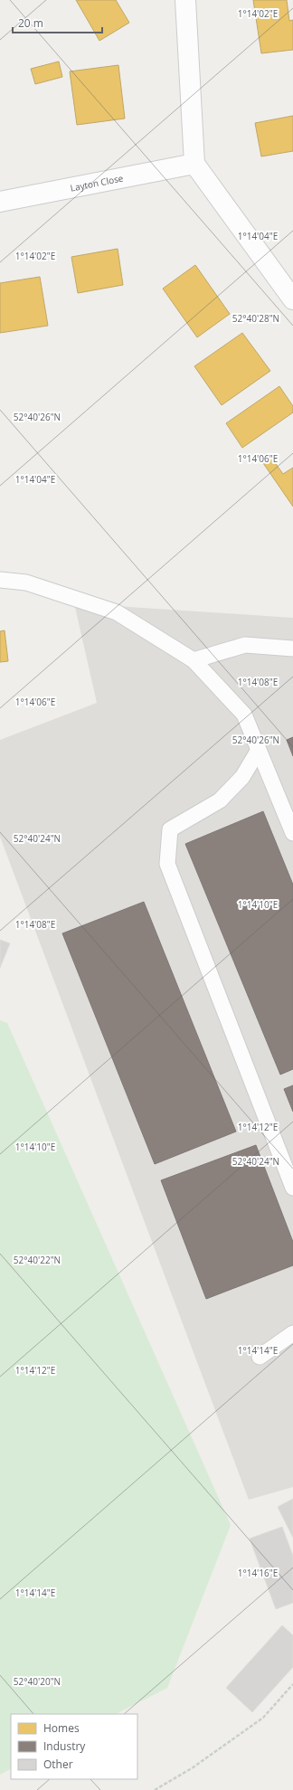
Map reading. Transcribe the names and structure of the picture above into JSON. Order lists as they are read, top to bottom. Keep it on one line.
{"streets":{"street":["Layton Close"]},"legend":["Homes","Industry","Other"],"scale_bar":"20 m","coordinates":["1°14'02\"E","1°14'04\"E","52°40'28\"N","52°40'26\"N","1°14'06\"E","1°14'08\"E","52°40'24\"N","1°14'10\"E","1°14'12\"E","52°40'22\"N","1°14'14\"E","1°14'16\"E","52°40'20\"N"]}
